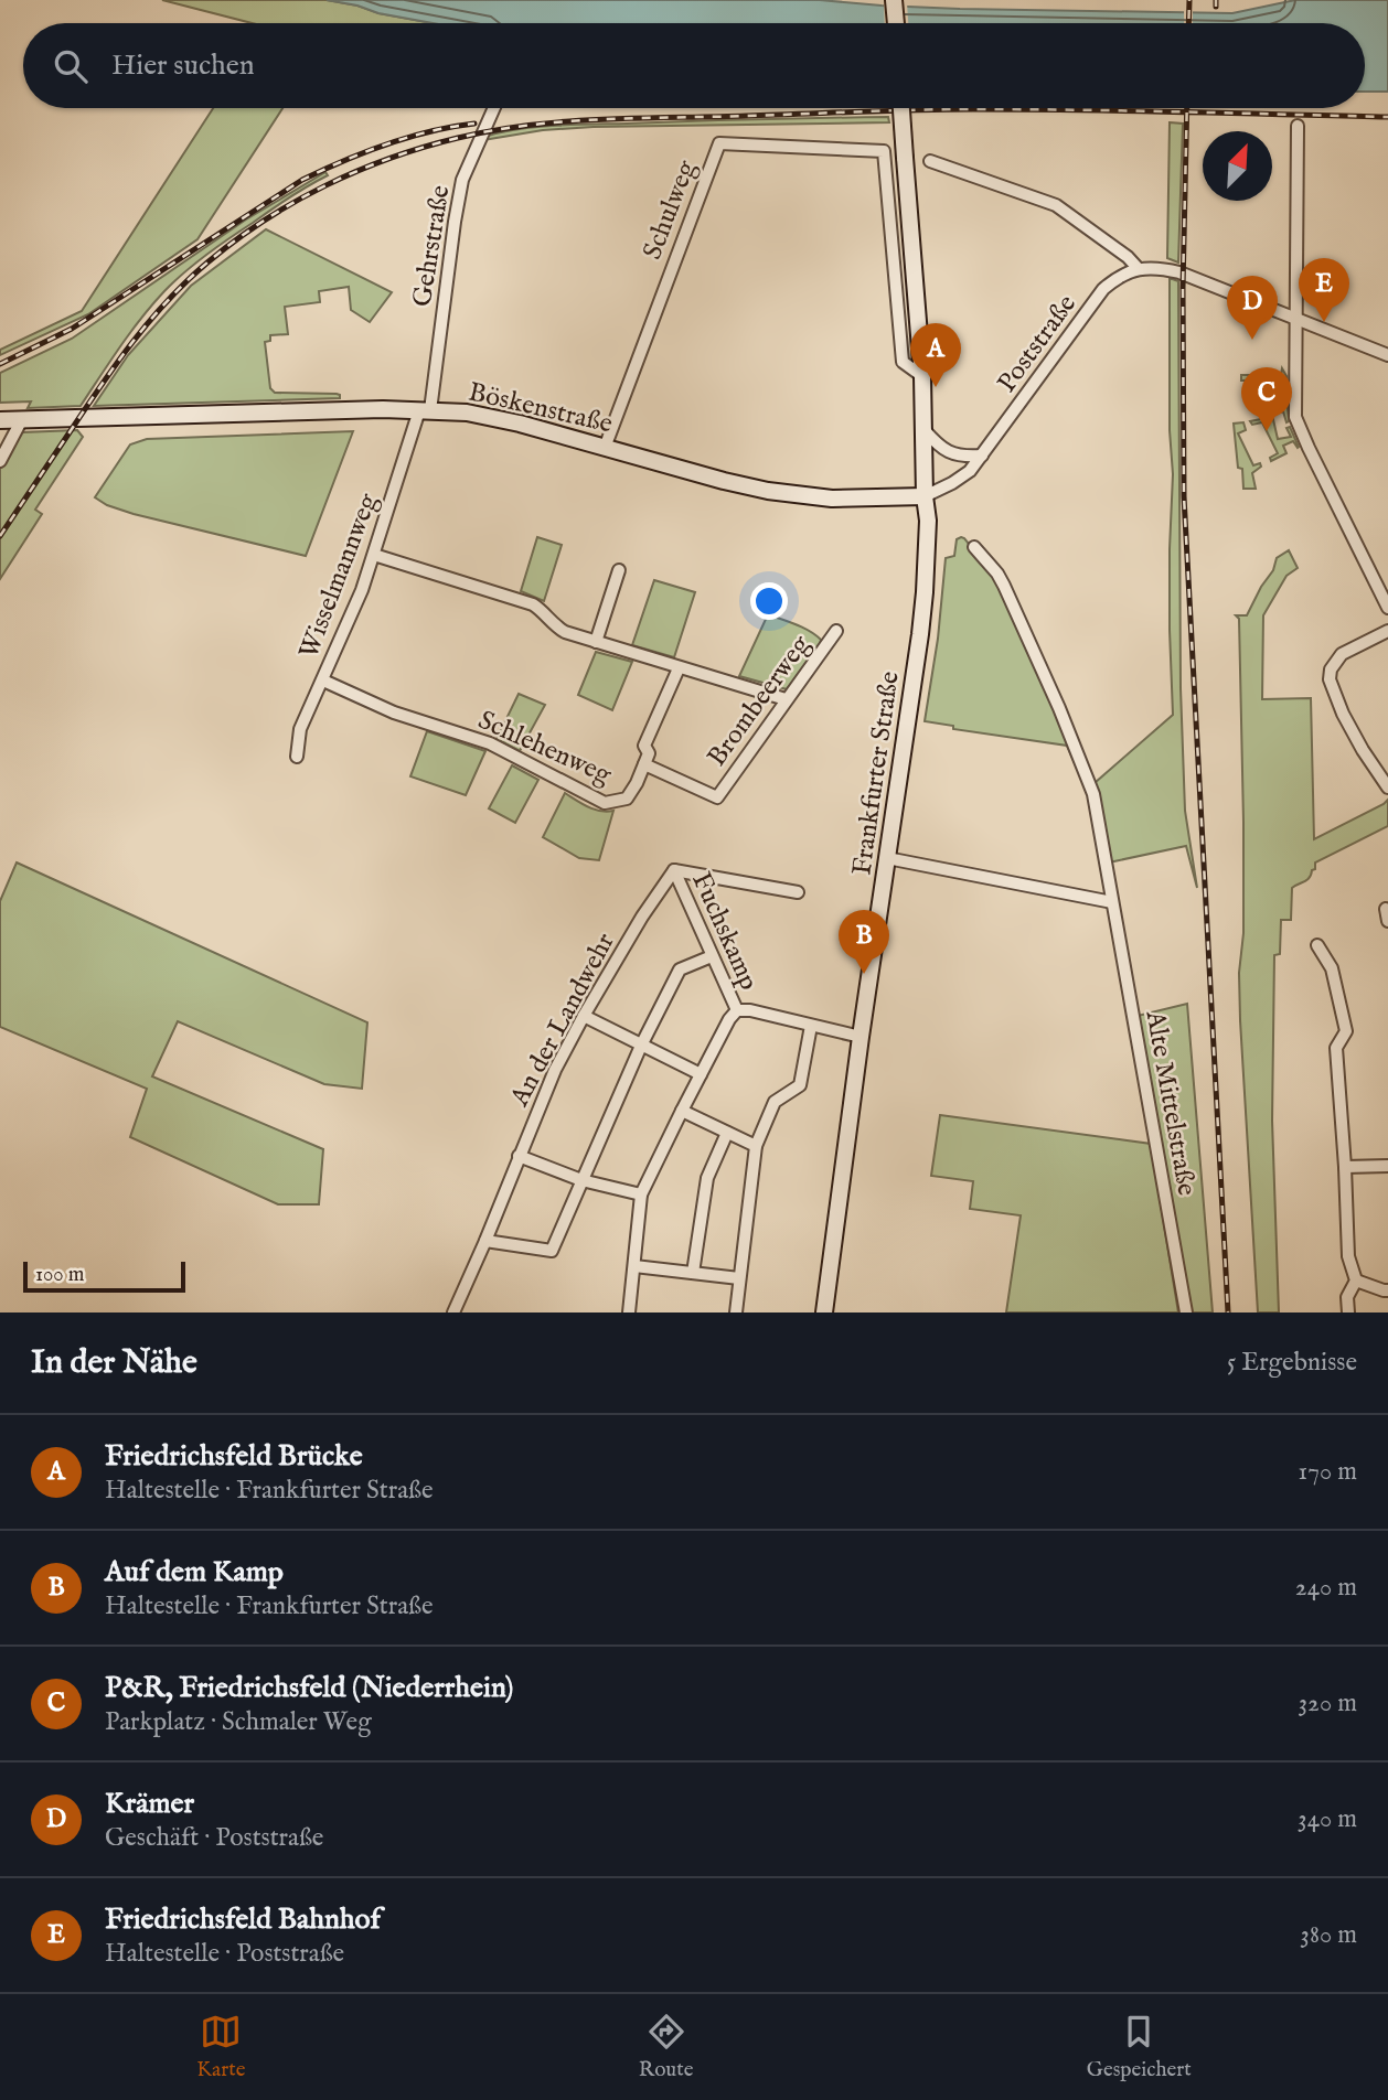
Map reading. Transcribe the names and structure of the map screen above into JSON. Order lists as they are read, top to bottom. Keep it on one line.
{"streets":{"main road":["Böskenstraße","Frankfurter Straße"],"street":["Schulweg","Gehrstraße","Poststraße","Wisselmannweg","Brombeerweg","Schlehenweg","Fuchskamp","An der Landwehr","Alte Mittelstraße"]},"crossings":[["Schulweg","Böskenstraße"],["Schulweg","Frankfurter Straße"],["Gehrstraße","Böskenstraße"],["Gehrstraße","Wisselmannweg"],["Poststraße","Böskenstraße"],["Poststraße","Frankfurter Straße"],["Böskenstraße","Wisselmannweg"],["Böskenstraße","Frankfurter Straße"],["Wisselmannweg","Schlehenweg"],["Brombeerweg","Schlehenweg"],["Fuchskamp","An der Landwehr"]],"scale_bar":"100 m","north":"top right","page":{"search":"Hier suchen","pins":["E","D","A","C","B"],"scale":"100 m","heading":["In der Nähe","5 Ergebnisse"],"list":[{"mark":"A","name":"Friedrichsfeld Brücke","note":"Haltestelle · Frankfurter Straße","value":"170 m"},{"mark":"B","name":"Auf dem Kamp","note":"Haltestelle · Frankfurter Straße","value":"240 m"},{"mark":"C","name":"P&R, Friedrichsfeld (Niederrhein)","note":"Parkplatz · Schmaler Weg","value":"320 m"},{"mark":"D","name":"Krämer","note":"Geschäft · Poststraße","value":"340 m"},{"mark":"E","name":"Friedrichsfeld Bahnhof","note":"Haltestelle · Poststraße","value":"380 m"}],"nav":["Karte","Route","Gespeichert"]}}
